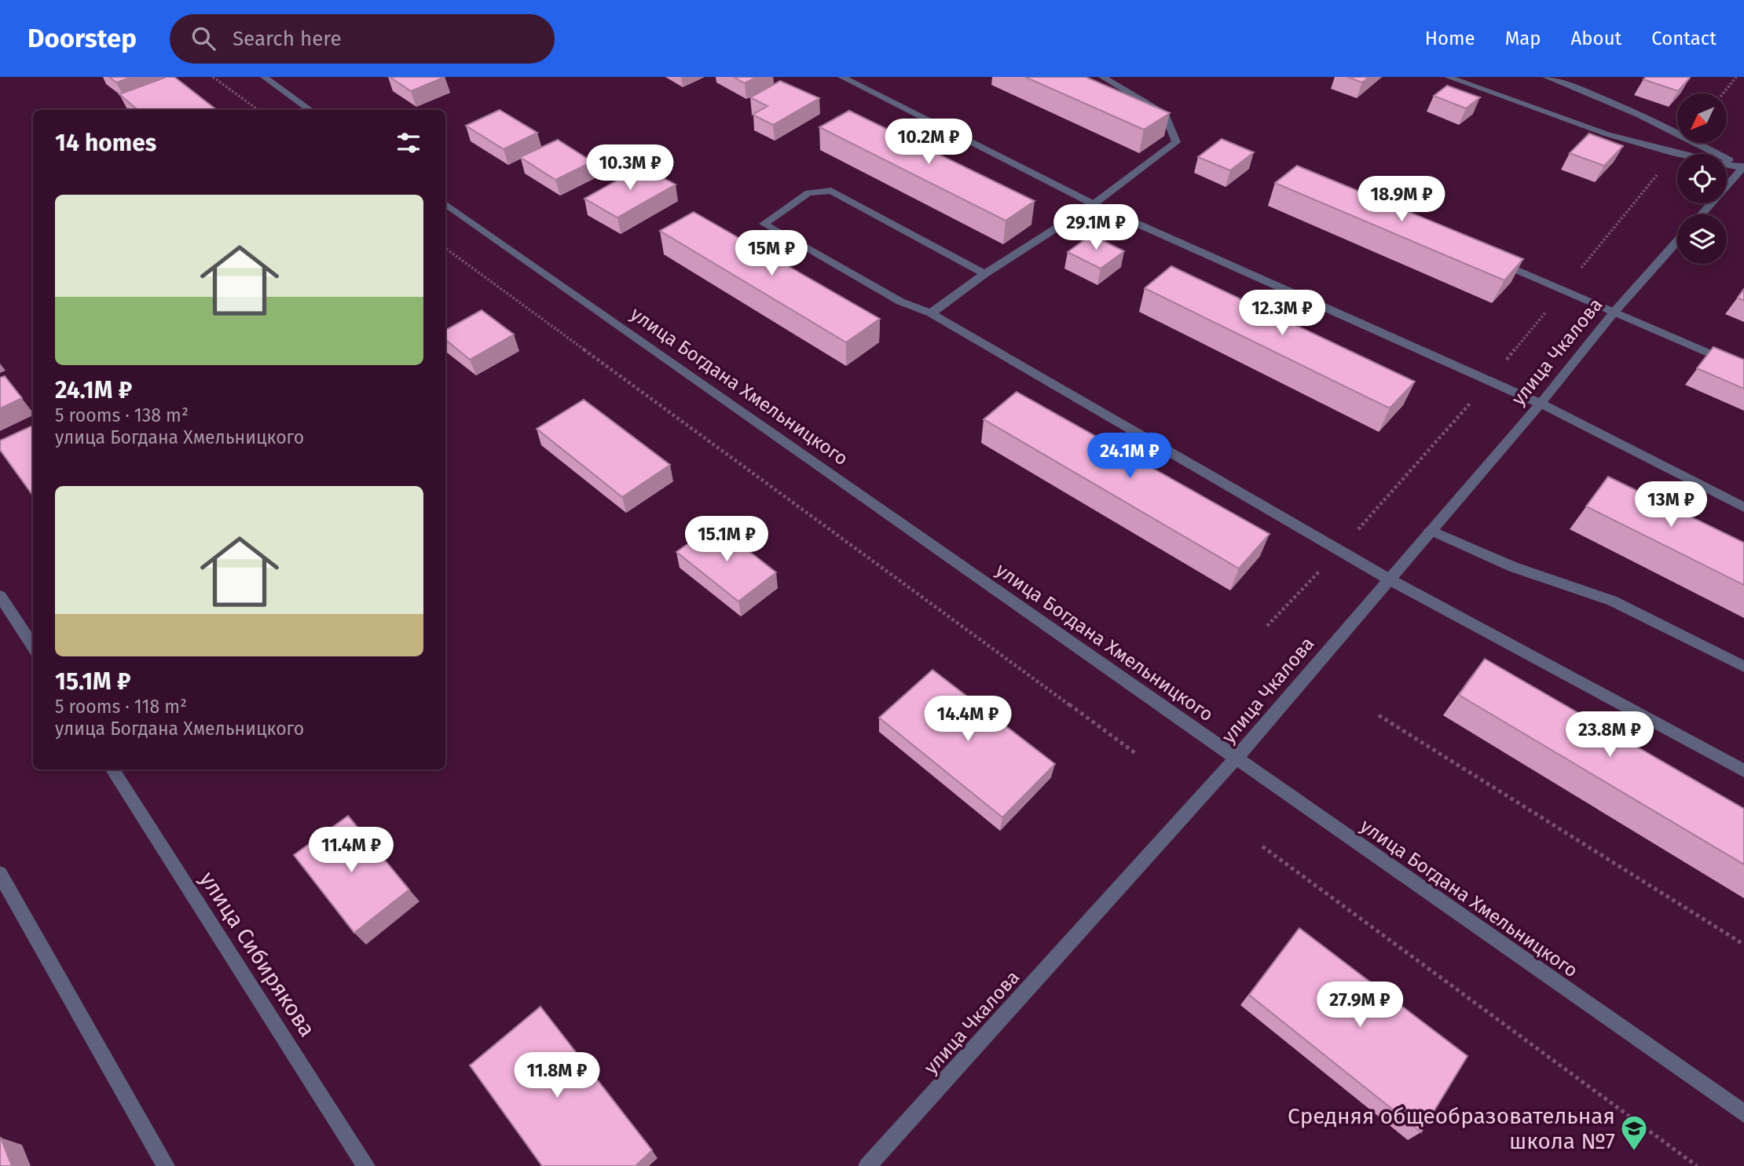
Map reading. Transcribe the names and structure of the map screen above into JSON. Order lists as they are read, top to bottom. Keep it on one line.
{"streets":{"street":["улица Чкалова","улица Богдана Хмельницкого","улица Сибирякова"]},"crossings":[["улица Чкалова","улица Богдана Хмельницкого"]],"places":{"school or university":["Средняя общеобразовательная школа №7"]},"north":"bottom left","page":{"header":"Doorstep","search":"Search here","nav":["Home","Map","About","Contact"],"heading":"14 homes","price":["10.2M ₽","10.3M ₽","18.9M ₽","29.1M ₽","15M ₽","12.3M ₽","24.1M ₽","13M ₽","15.1M ₽","14.4M ₽","23.8M ₽","11.4M ₽","27.9M ₽","11.8M ₽"],"list":[{"name":"24.1M ₽","note":"5 rooms · 138 m² · улица Богдана Хмельницкого"},{"name":"15.1M ₽","note":"5 rooms · 118 m² · улица Богдана Хмельницкого"}]}}
